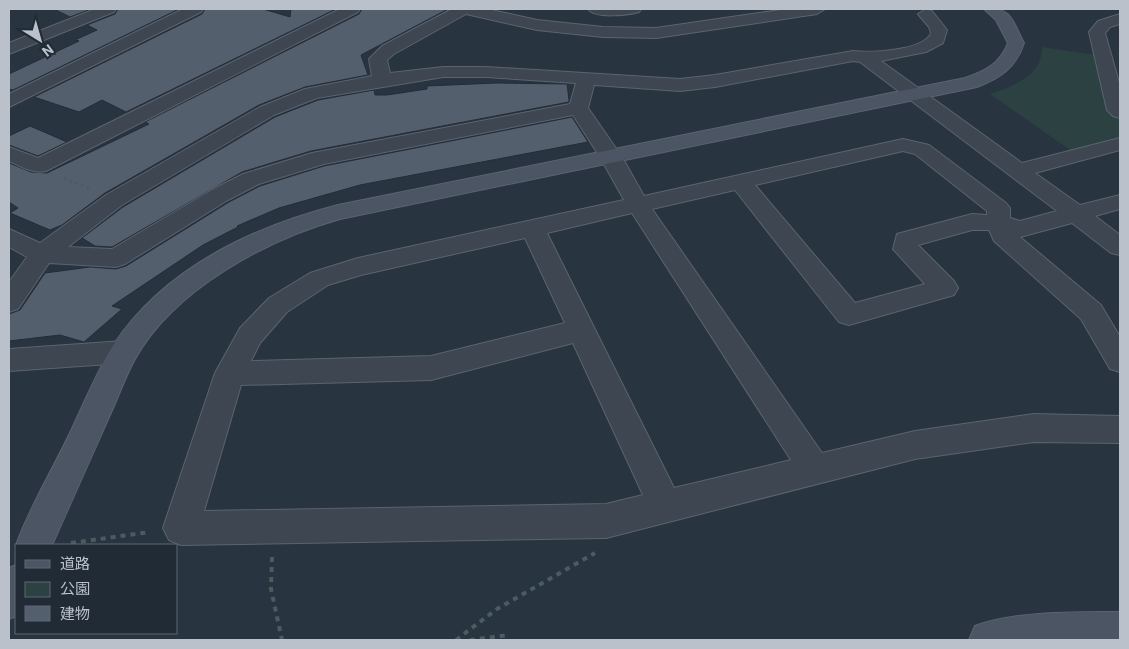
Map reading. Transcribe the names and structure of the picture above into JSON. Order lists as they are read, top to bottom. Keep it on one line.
{"legend":["道路","公園","建物"],"north":"bottom right"}
